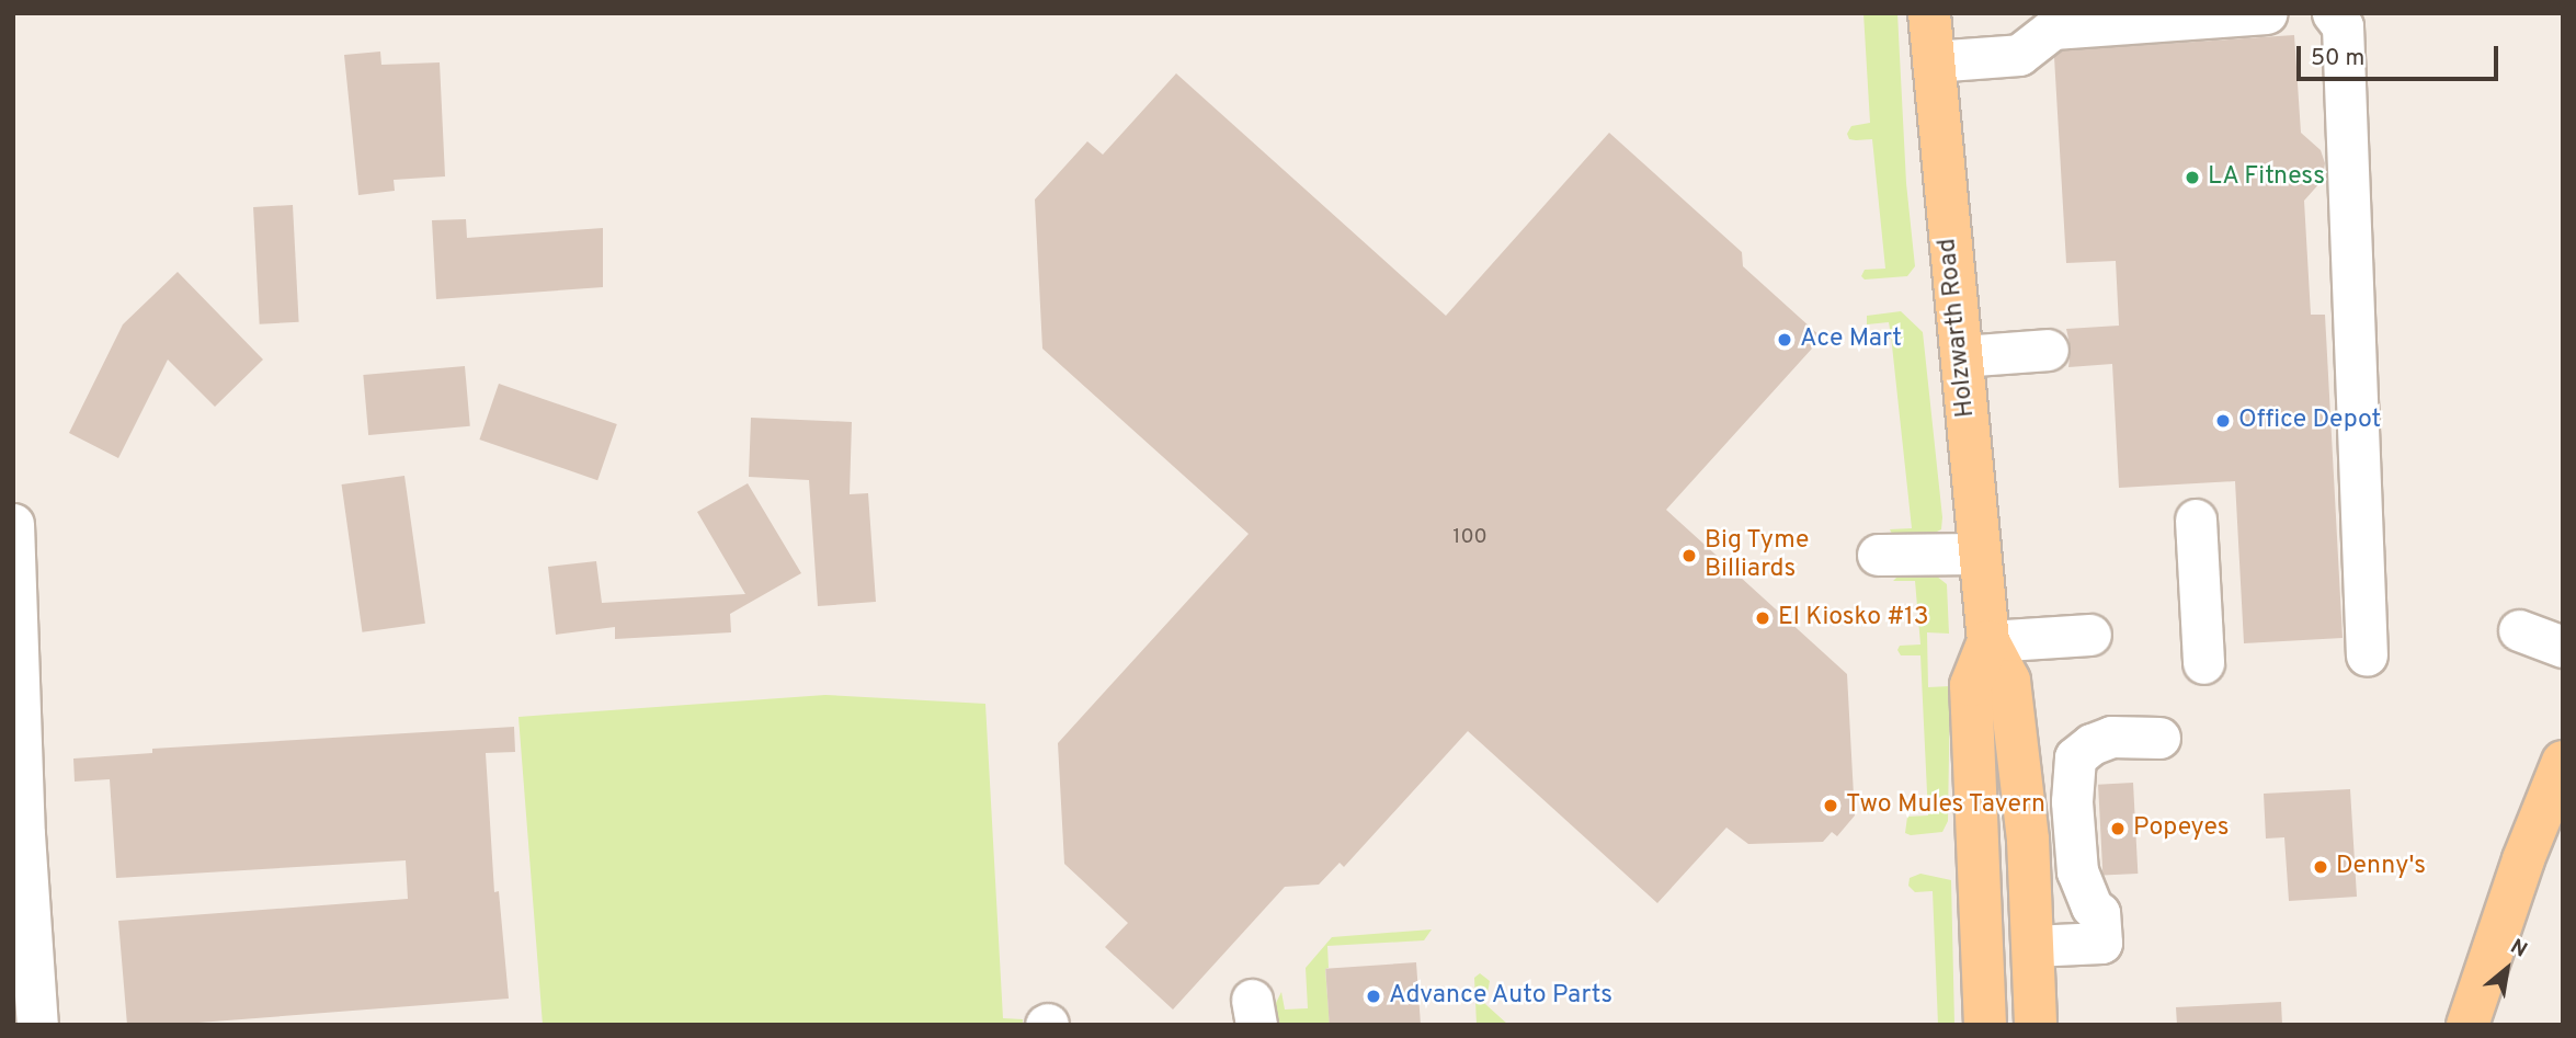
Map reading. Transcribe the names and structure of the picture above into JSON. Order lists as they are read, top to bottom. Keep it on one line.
{"streets":{"main road":["Holzwarth Road"]},"places":["LA Fitness","Ace Mart","Office Depot","Big Tyme Billiards","El Kiosko #13","Two Mules Tavern","Popeyes","Denny's","Advance Auto Parts"],"house_numbers":["100"],"scale_bar":"50 m","north":"top right"}
